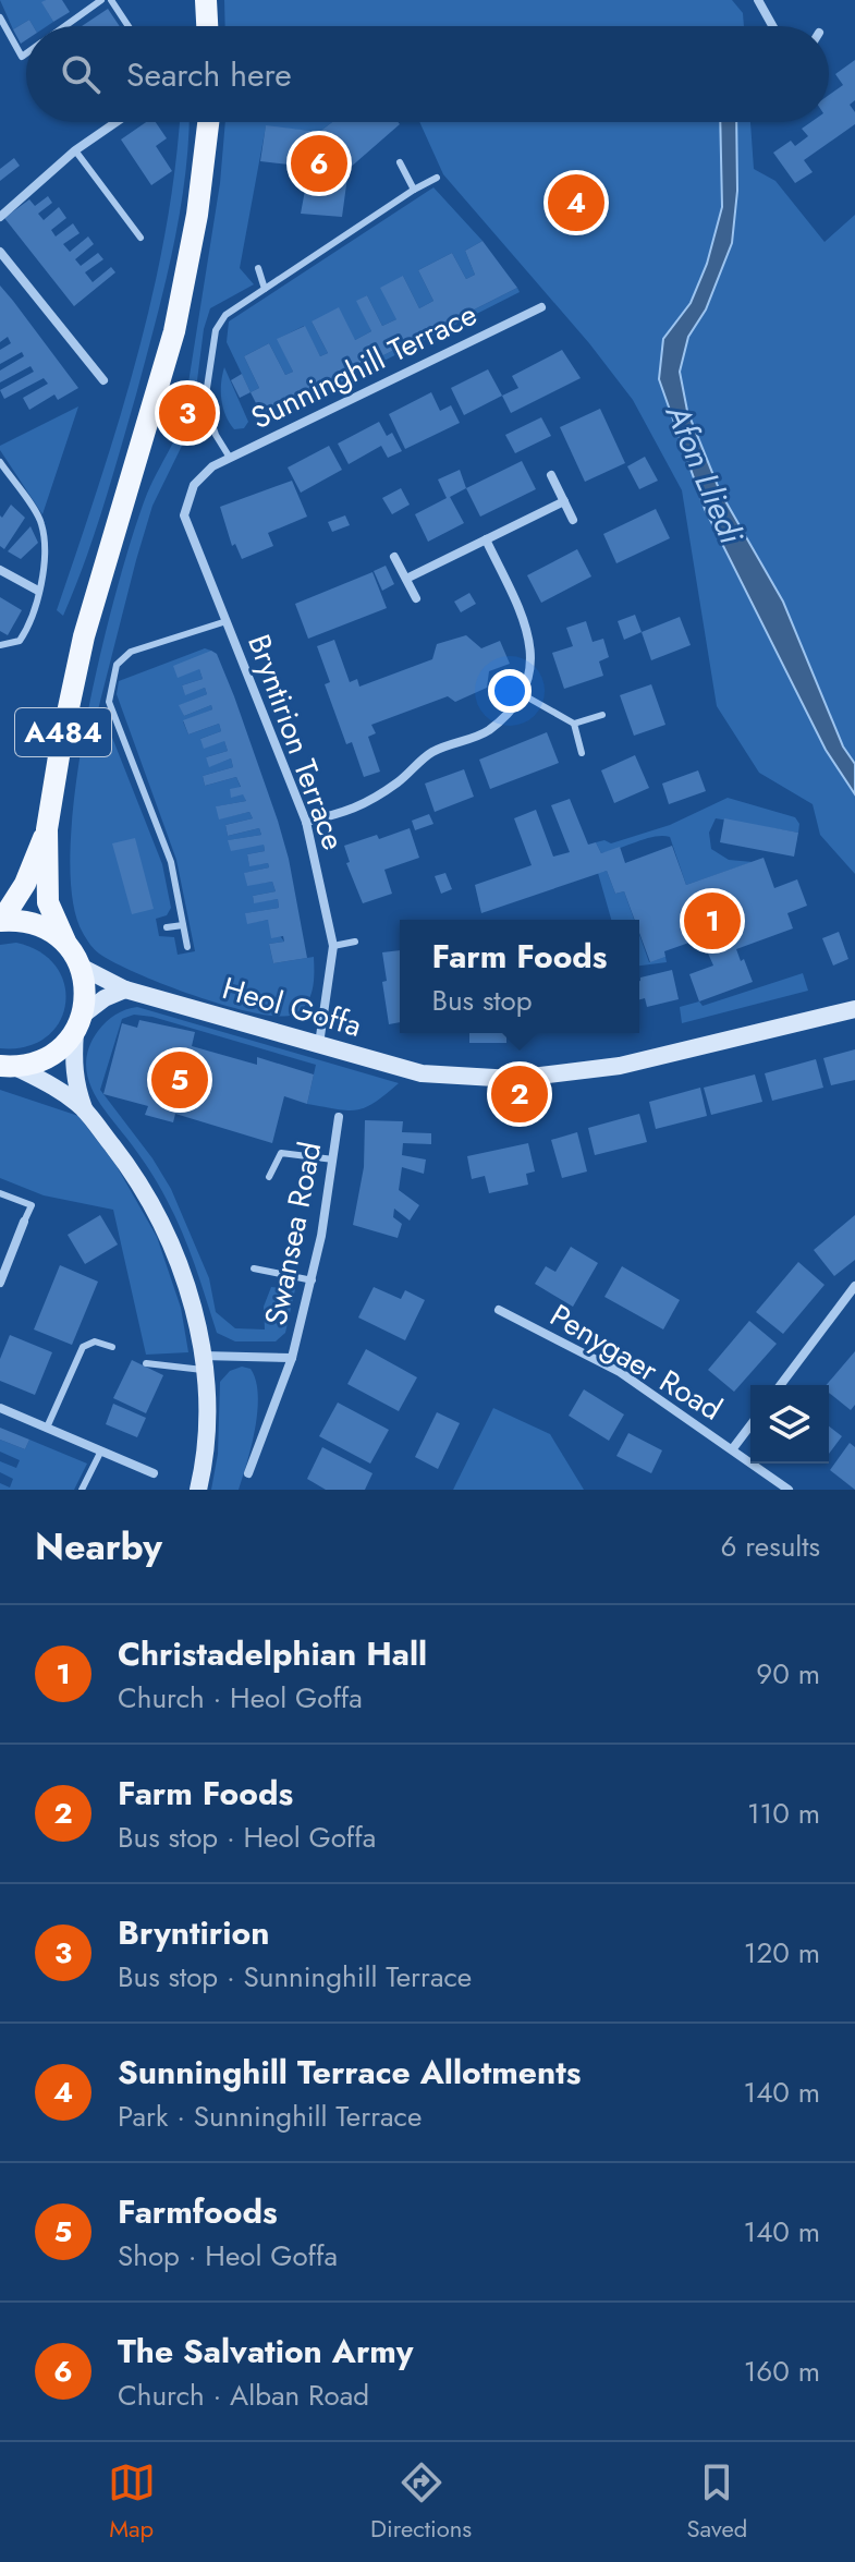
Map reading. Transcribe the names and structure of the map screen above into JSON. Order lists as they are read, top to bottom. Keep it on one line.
{"streets":{"main road":["A484"],"street":["Sunninghill Terrace","Bryntirion Terrace","Heol Goffa","Swansea Road","Penygaer Road"]},"crossings":[["Sunninghill Terrace","Bryntirion Terrace"],["Bryntirion Terrace","Heol Goffa"]],"water":["Afon Lliedi"],"page":{"search":"Search here","pins":["6","4","3","1","5","2"],"popup":["Farm Foods","Bus stop"],"heading":["Nearby","6 results"],"list":[{"mark":"1","name":"Christadelphian Hall","note":"Church · Heol Goffa","value":"90 m"},{"mark":"2","name":"Farm Foods","note":"Bus stop · Heol Goffa","value":"110 m"},{"mark":"3","name":"Bryntirion","note":"Bus stop · Sunninghill Terrace","value":"120 m"},{"mark":"4","name":"Sunninghill Terrace Allotments","note":"Park · Sunninghill Terrace","value":"140 m"},{"mark":"5","name":"Farmfoods","note":"Shop · Heol Goffa","value":"140 m"},{"mark":"6","name":"The Salvation Army","note":"Church · Alban Road","value":"160 m"}],"nav":["Map","Directions","Saved"]}}
